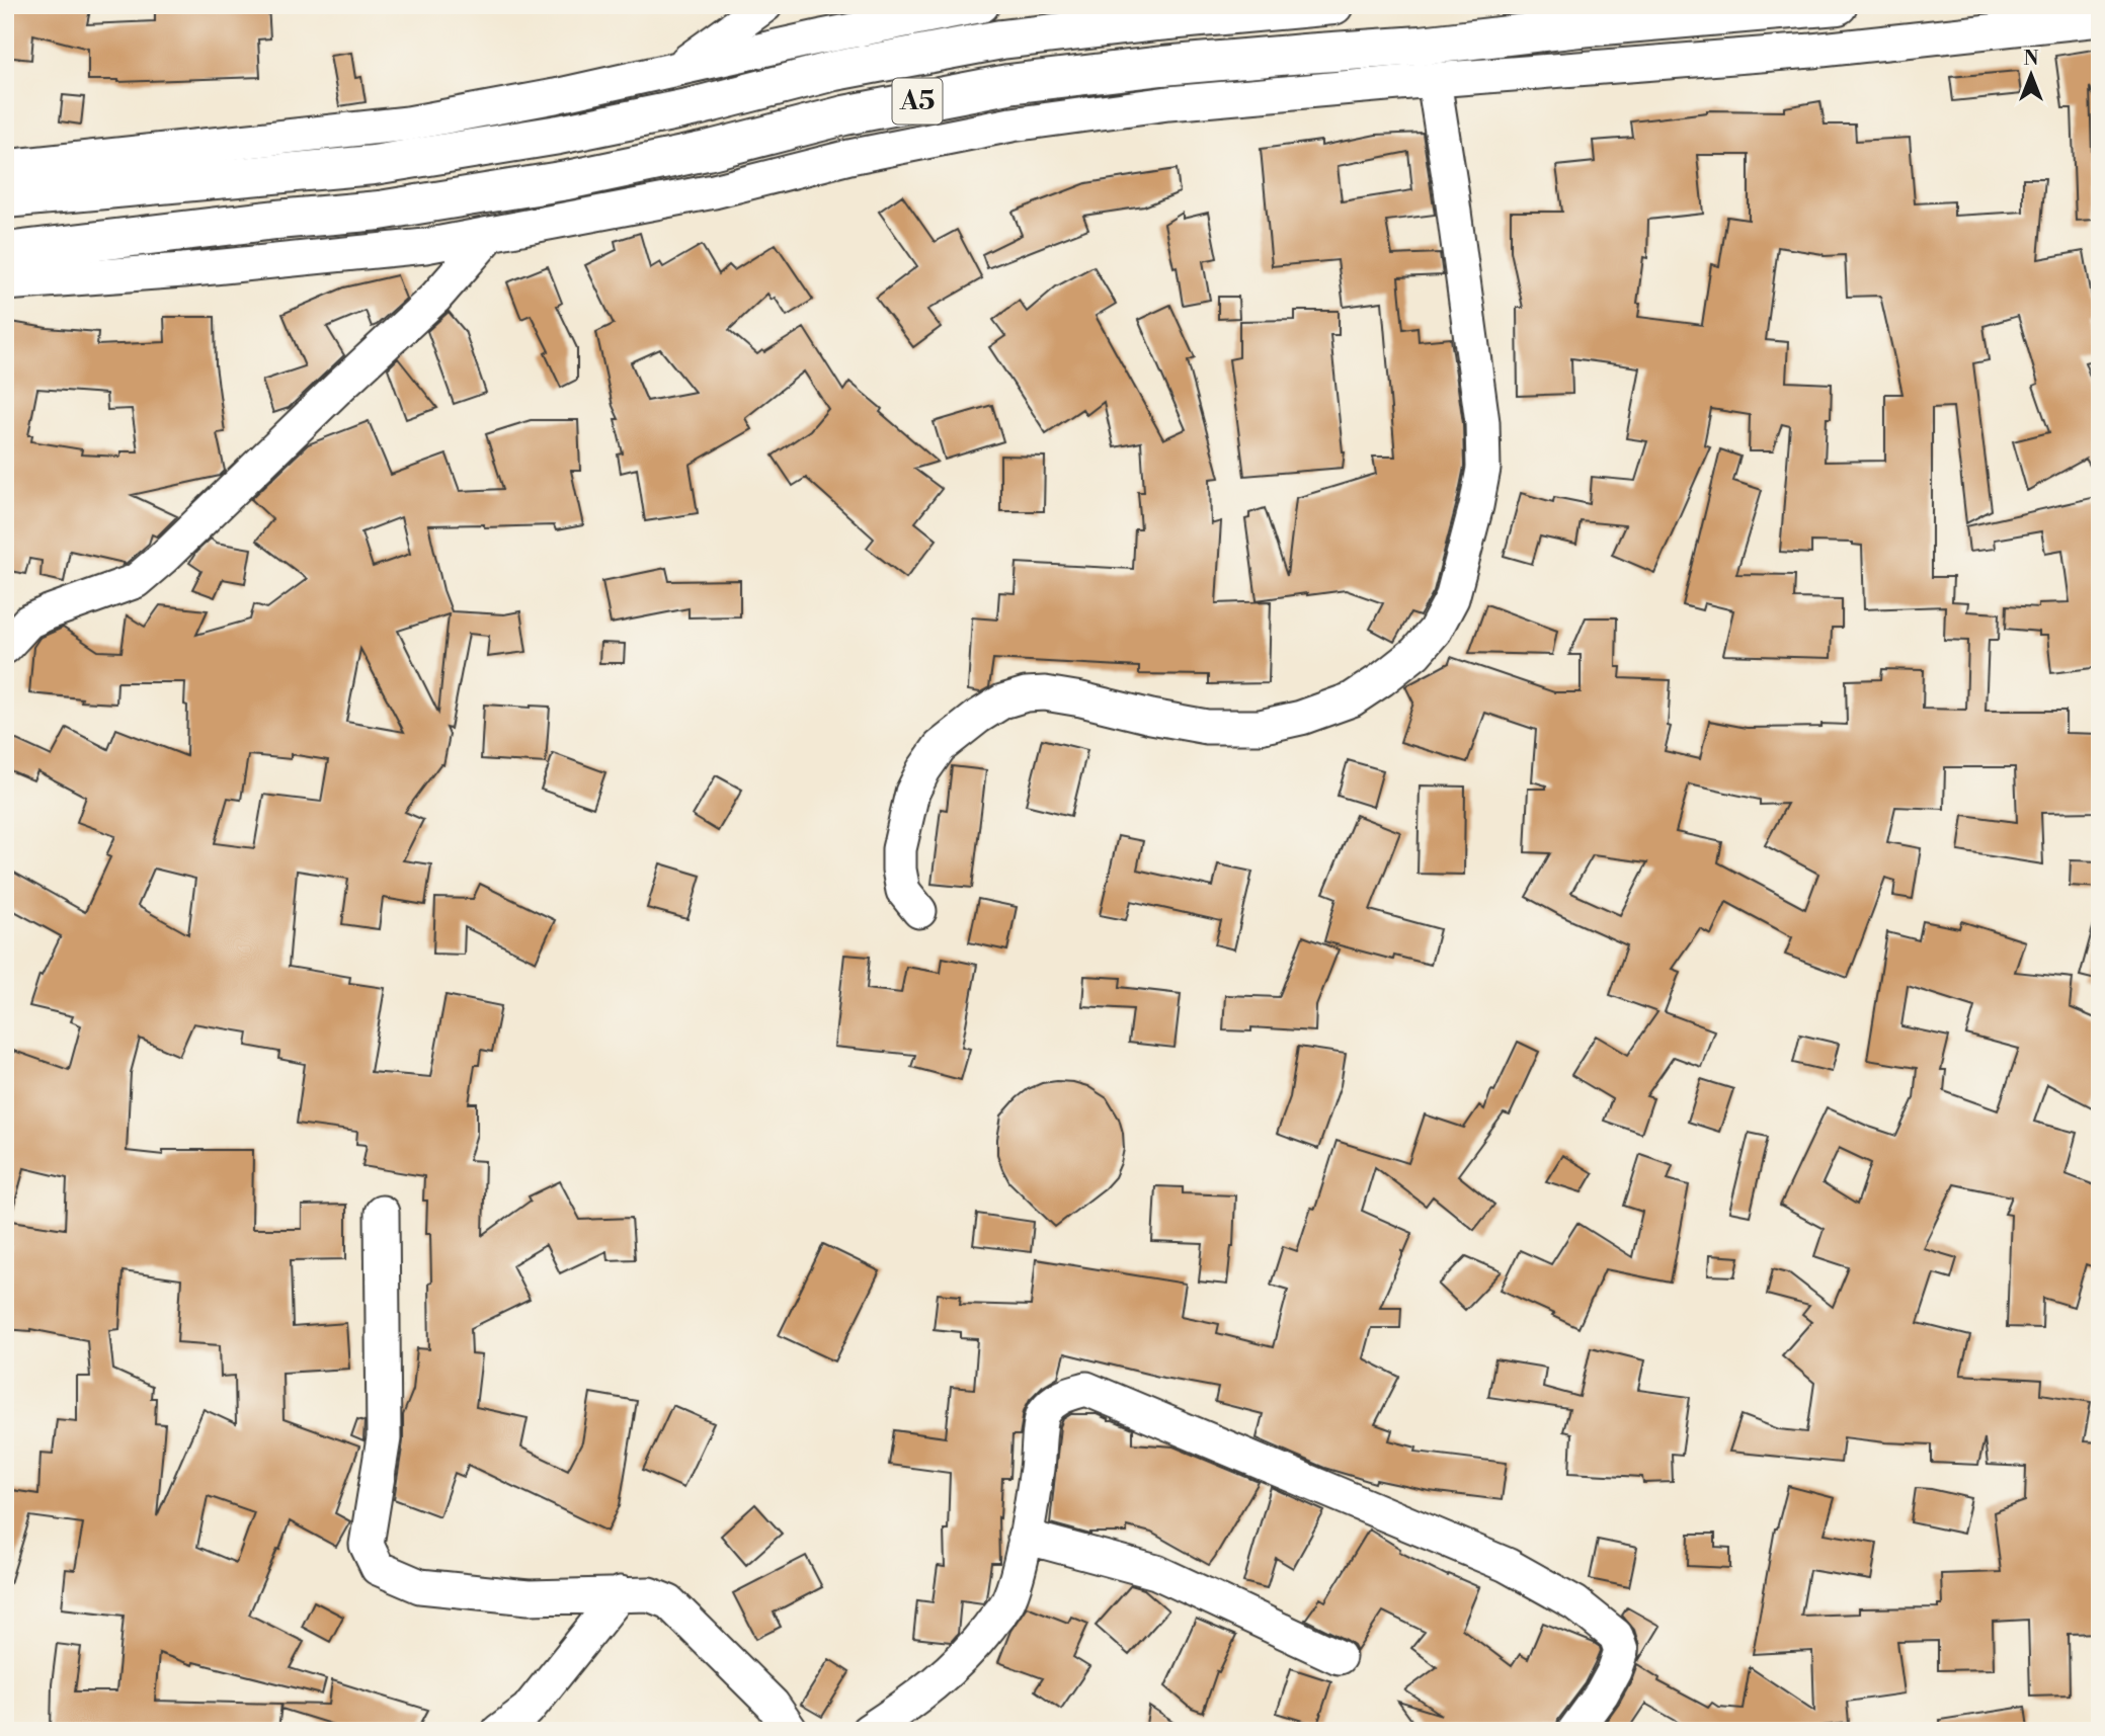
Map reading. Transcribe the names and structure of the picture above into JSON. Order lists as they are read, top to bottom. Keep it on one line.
{"streets":{"highway":["A5"]},"north":"top"}
